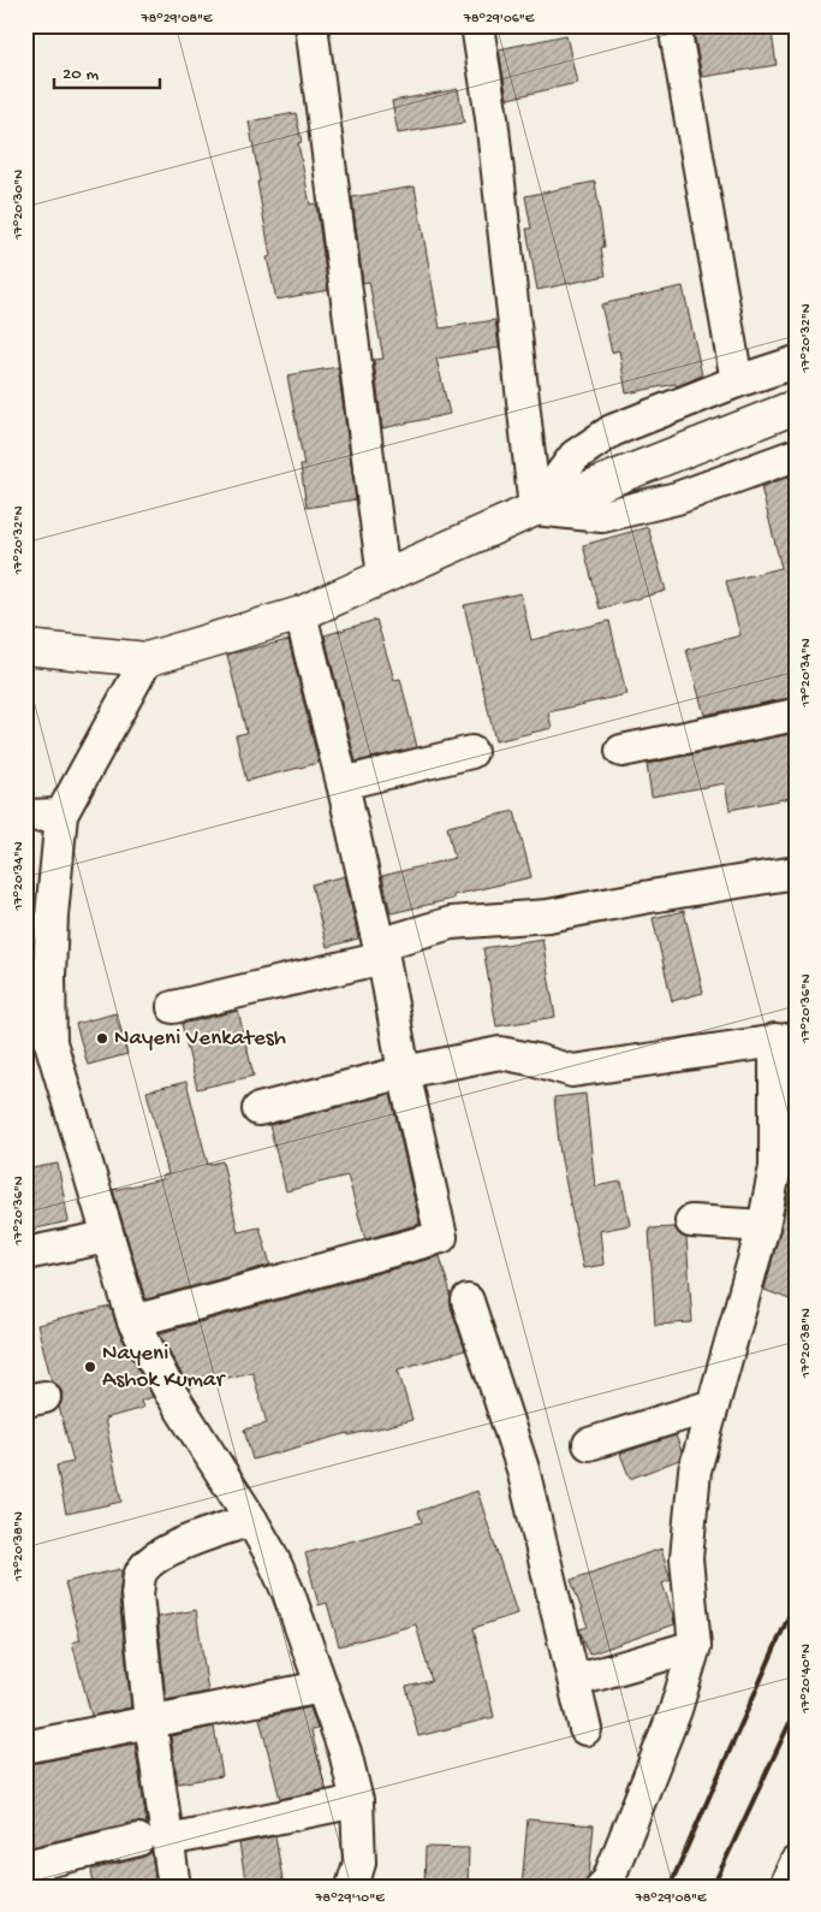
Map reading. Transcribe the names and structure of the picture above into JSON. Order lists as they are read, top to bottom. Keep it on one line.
{"places":["Nayeni Venkatesh","Nayeni Ashok Kumar"],"scale_bar":"20 m","coordinates":["78°29'08\"E","78°29'06\"E","17°20'30\"N","17°20'32\"N","17°20'34\"N","17°20'36\"N","17°20'38\"N","17°20'40\"N","78°29'10\"E"]}
